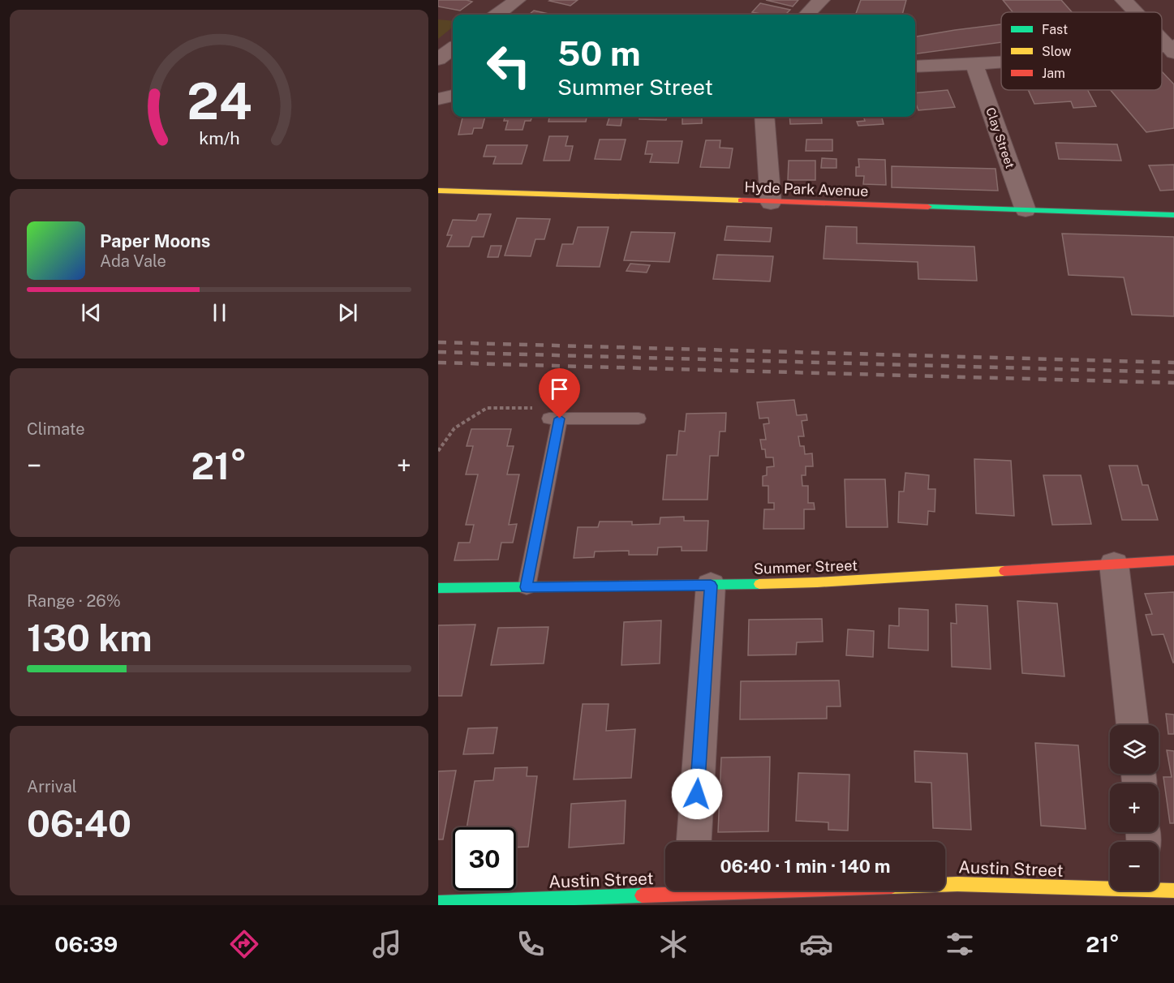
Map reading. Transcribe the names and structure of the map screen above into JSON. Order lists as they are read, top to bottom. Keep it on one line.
{"streets":{"street":["Clay Street","Hyde Park Avenue","Summer Street","Austin Street"]},"crossings":[["Clay Street","Hyde Park Avenue"]],"legend":["Fast","Slow","Jam"],"page":{"turn":["50 m","Summer Street"],"song":["Paper Moons","Ada Vale"],"tile":["Climate",["Range · 26%","130 km"],["Arrival","06:40"]],"heat":["−","21°","+"],"map_buttons":["+","−"],"limit":"30","trip":"06:40 · 1 min · 140 m","tabs":["06:39","21°"],"gauge":["24","km/h"]}}
